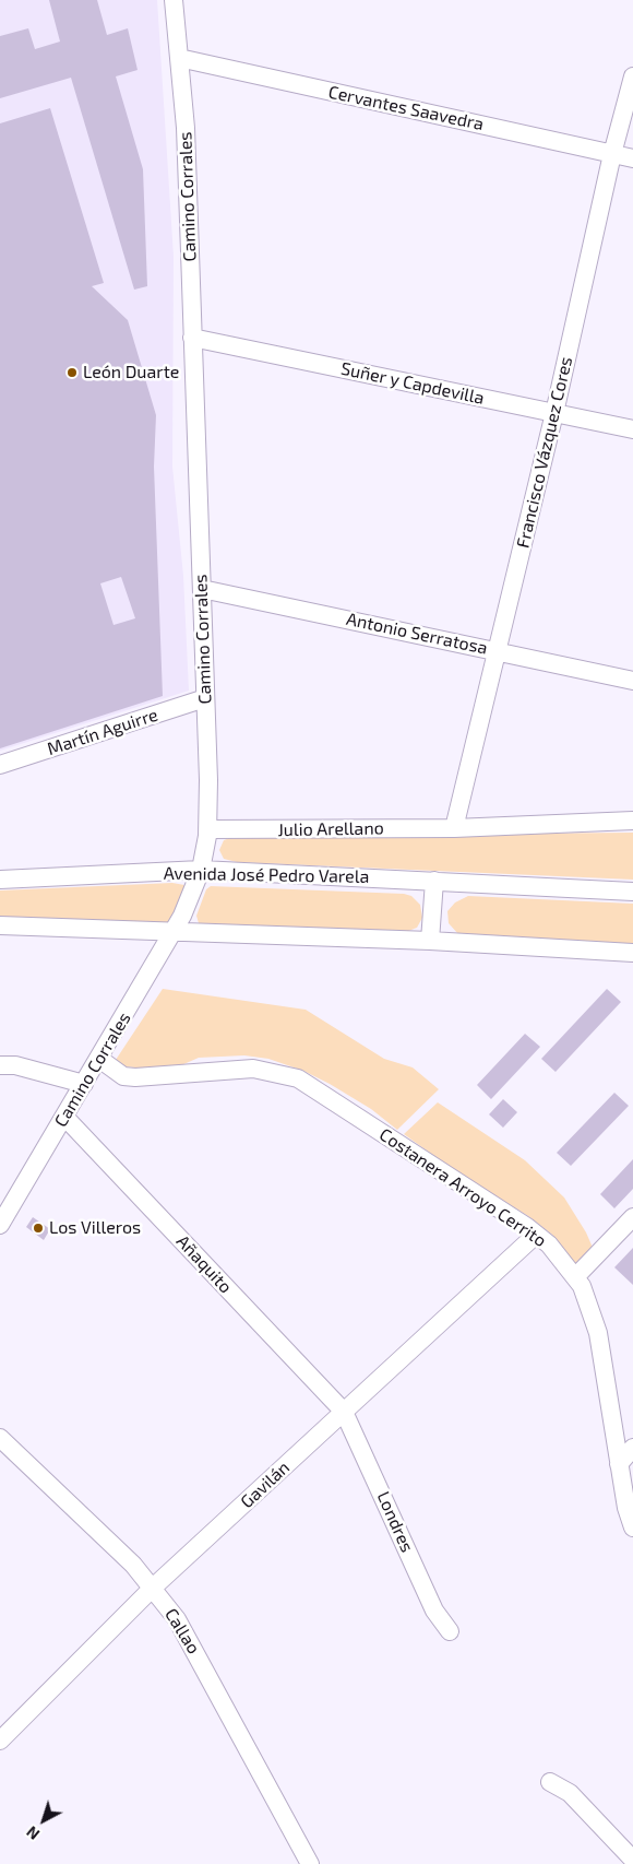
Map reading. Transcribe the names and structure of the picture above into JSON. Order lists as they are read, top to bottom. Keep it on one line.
{"streets":{"street":["Cervantes Saavedra","Camino Corrales","Suñer y Capdevilla","Francisco Vázquez Cores","Antonio Serratosa","Martín Aguirre","Julio Arellano","Avenida José Pedro Varela","Costanera Arroyo Cerrito","Añaquito","Gavilán","Londres","Callao"]},"crossings":[["Cervantes Saavedra","Camino Corrales"],["Cervantes Saavedra","Francisco Vázquez Cores"],["Camino Corrales","Suñer y Capdevilla"],["Camino Corrales","Antonio Serratosa"],["Camino Corrales","Martín Aguirre"],["Camino Corrales","Julio Arellano"],["Camino Corrales","Avenida José Pedro Varela"],["Camino Corrales","Costanera Arroyo Cerrito"],["Camino Corrales","Añaquito"],["Suñer y Capdevilla","Francisco Vázquez Cores"],["Francisco Vázquez Cores","Antonio Serratosa"],["Francisco Vázquez Cores","Julio Arellano"],["Costanera Arroyo Cerrito","Gavilán"],["Añaquito","Gavilán"],["Añaquito","Londres"],["Gavilán","Londres"],["Gavilán","Callao"]],"places":["León Duarte","Los Villeros"],"north":"bottom left"}
